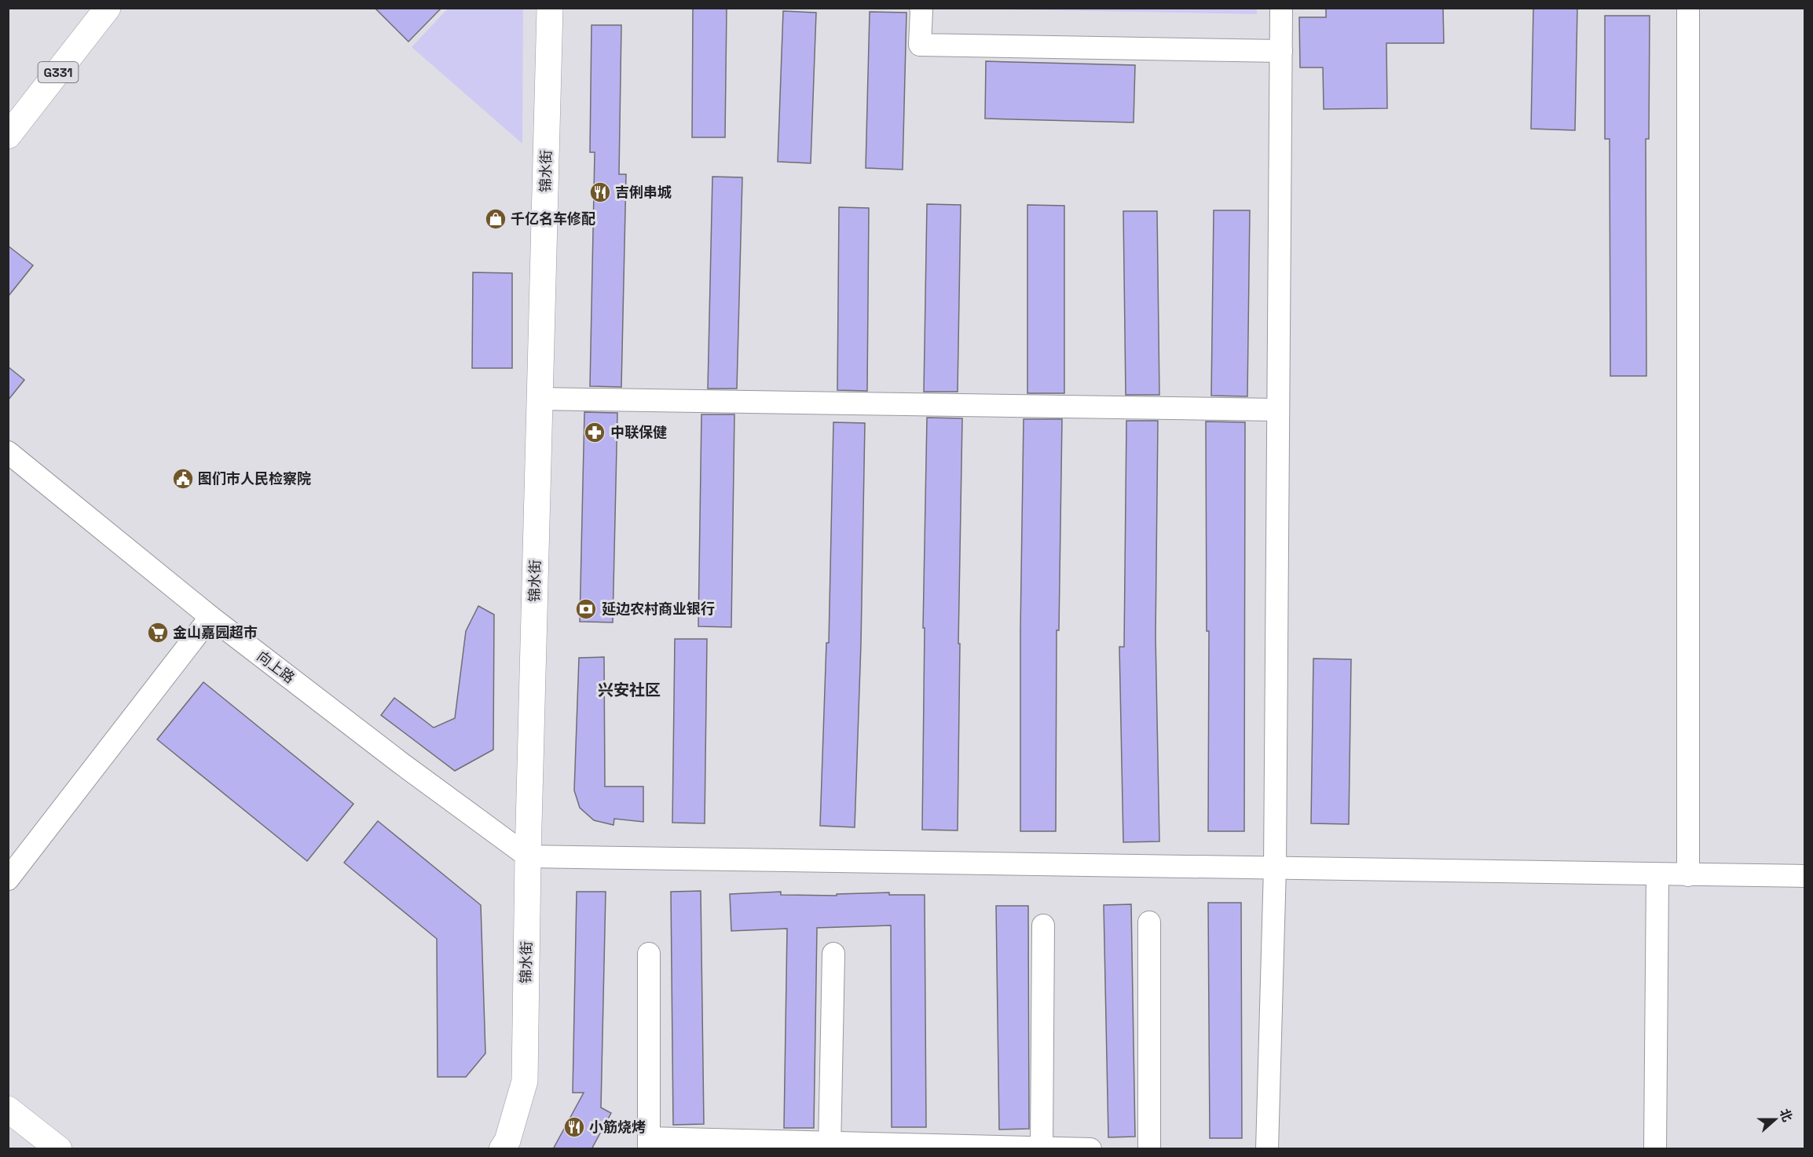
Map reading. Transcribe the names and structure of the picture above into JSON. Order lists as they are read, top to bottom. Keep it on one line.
{"streets":{"main road":["G331","锦水街"],"street":["向上路"]},"crossings":[["锦水街","向上路"]],"districts":["兴安社区"],"places":{"restaurant":["吉俐串城","小筋烧烤"],"shop":["千亿名车修配"],"pharmacy":["中联保健"],"public building":["图们市人民检察院"],"bank":["延边农村商业银行"],"supermarket":["金山嘉园超市"]},"north":"right"}
